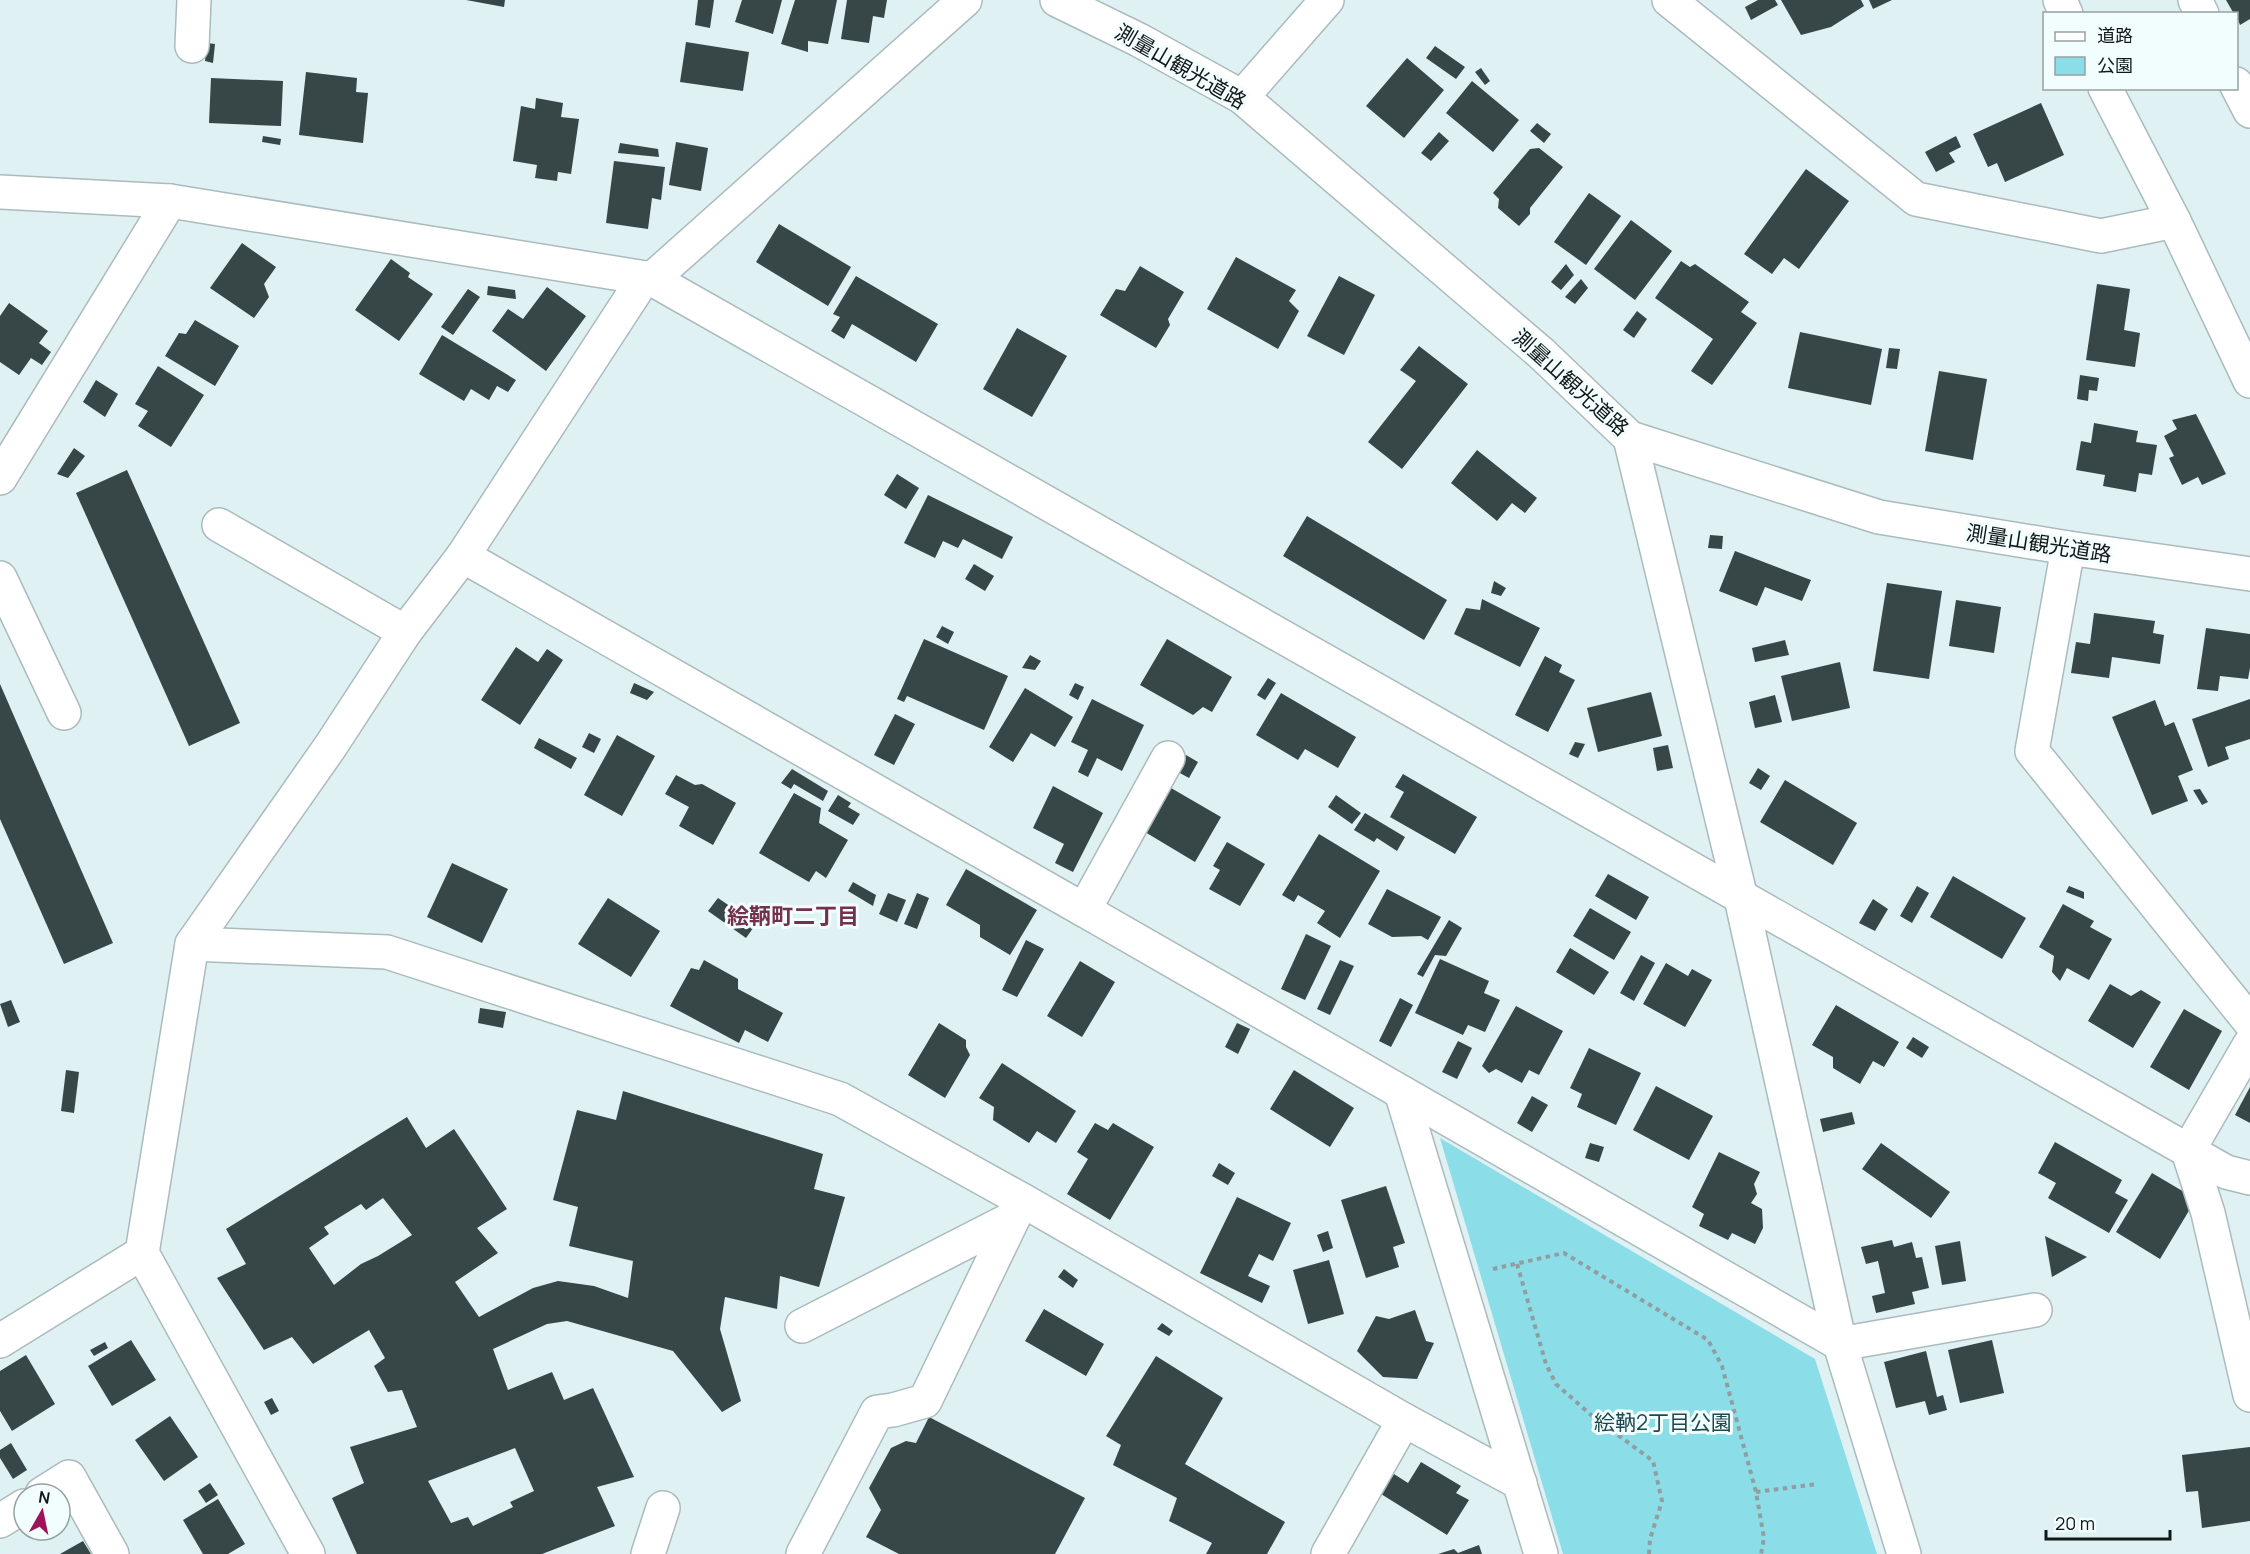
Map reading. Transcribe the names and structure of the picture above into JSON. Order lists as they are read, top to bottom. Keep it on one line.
{"streets":{"street":["測量山観光道路"]},"districts":["絵鞆町二丁目"],"parks":["絵靹2丁目公園"],"legend":["道路","公園"],"scale_bar":"20 m","north":"top"}
